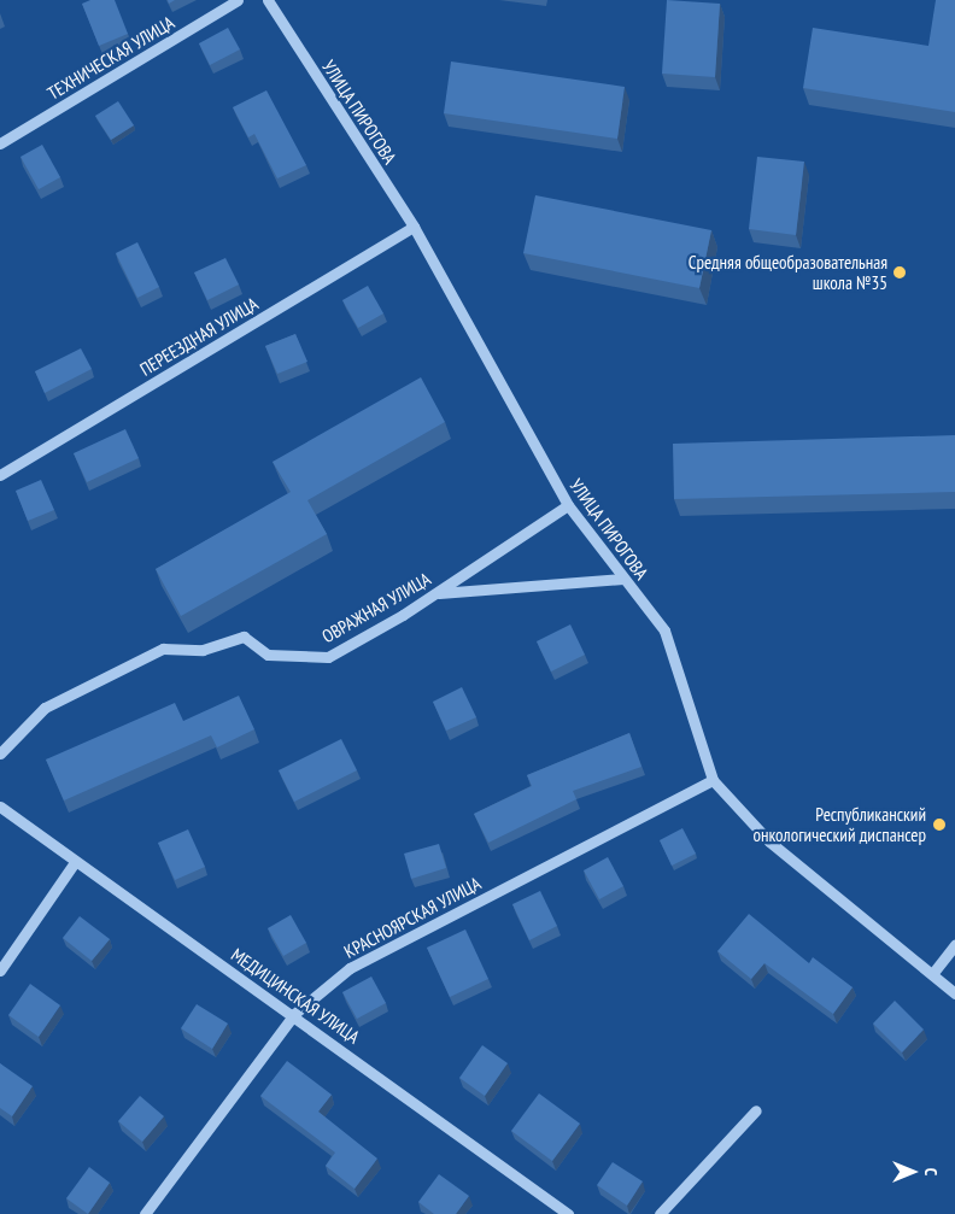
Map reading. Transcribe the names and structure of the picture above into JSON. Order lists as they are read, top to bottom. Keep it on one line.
{"streets":{"street":["ТЕХНИЧЕСКАЯ УЛИЦА","УЛИЦА ПИРОГОВА","ПЕРЕЕЗДНАЯ УЛИЦА","ОВРАЖНАЯ УЛИЦА","КРАСНОЯРСКАЯ УЛИЦА","МЕДИЦИНСКАЯ УЛИЦА"]},"crossings":[["УЛИЦА ПИРОГОВА","ПЕРЕЕЗДНАЯ УЛИЦА"],["УЛИЦА ПИРОГОВА","ОВРАЖНАЯ УЛИЦА"],["УЛИЦА ПИРОГОВА","КРАСНОЯРСКАЯ УЛИЦА"],["КРАСНОЯРСКАЯ УЛИЦА","МЕДИЦИНСКАЯ УЛИЦА"]],"places":["Средняя общеобразовательная школа №35","Республиканский онкологический диспансер"],"north":"right"}
